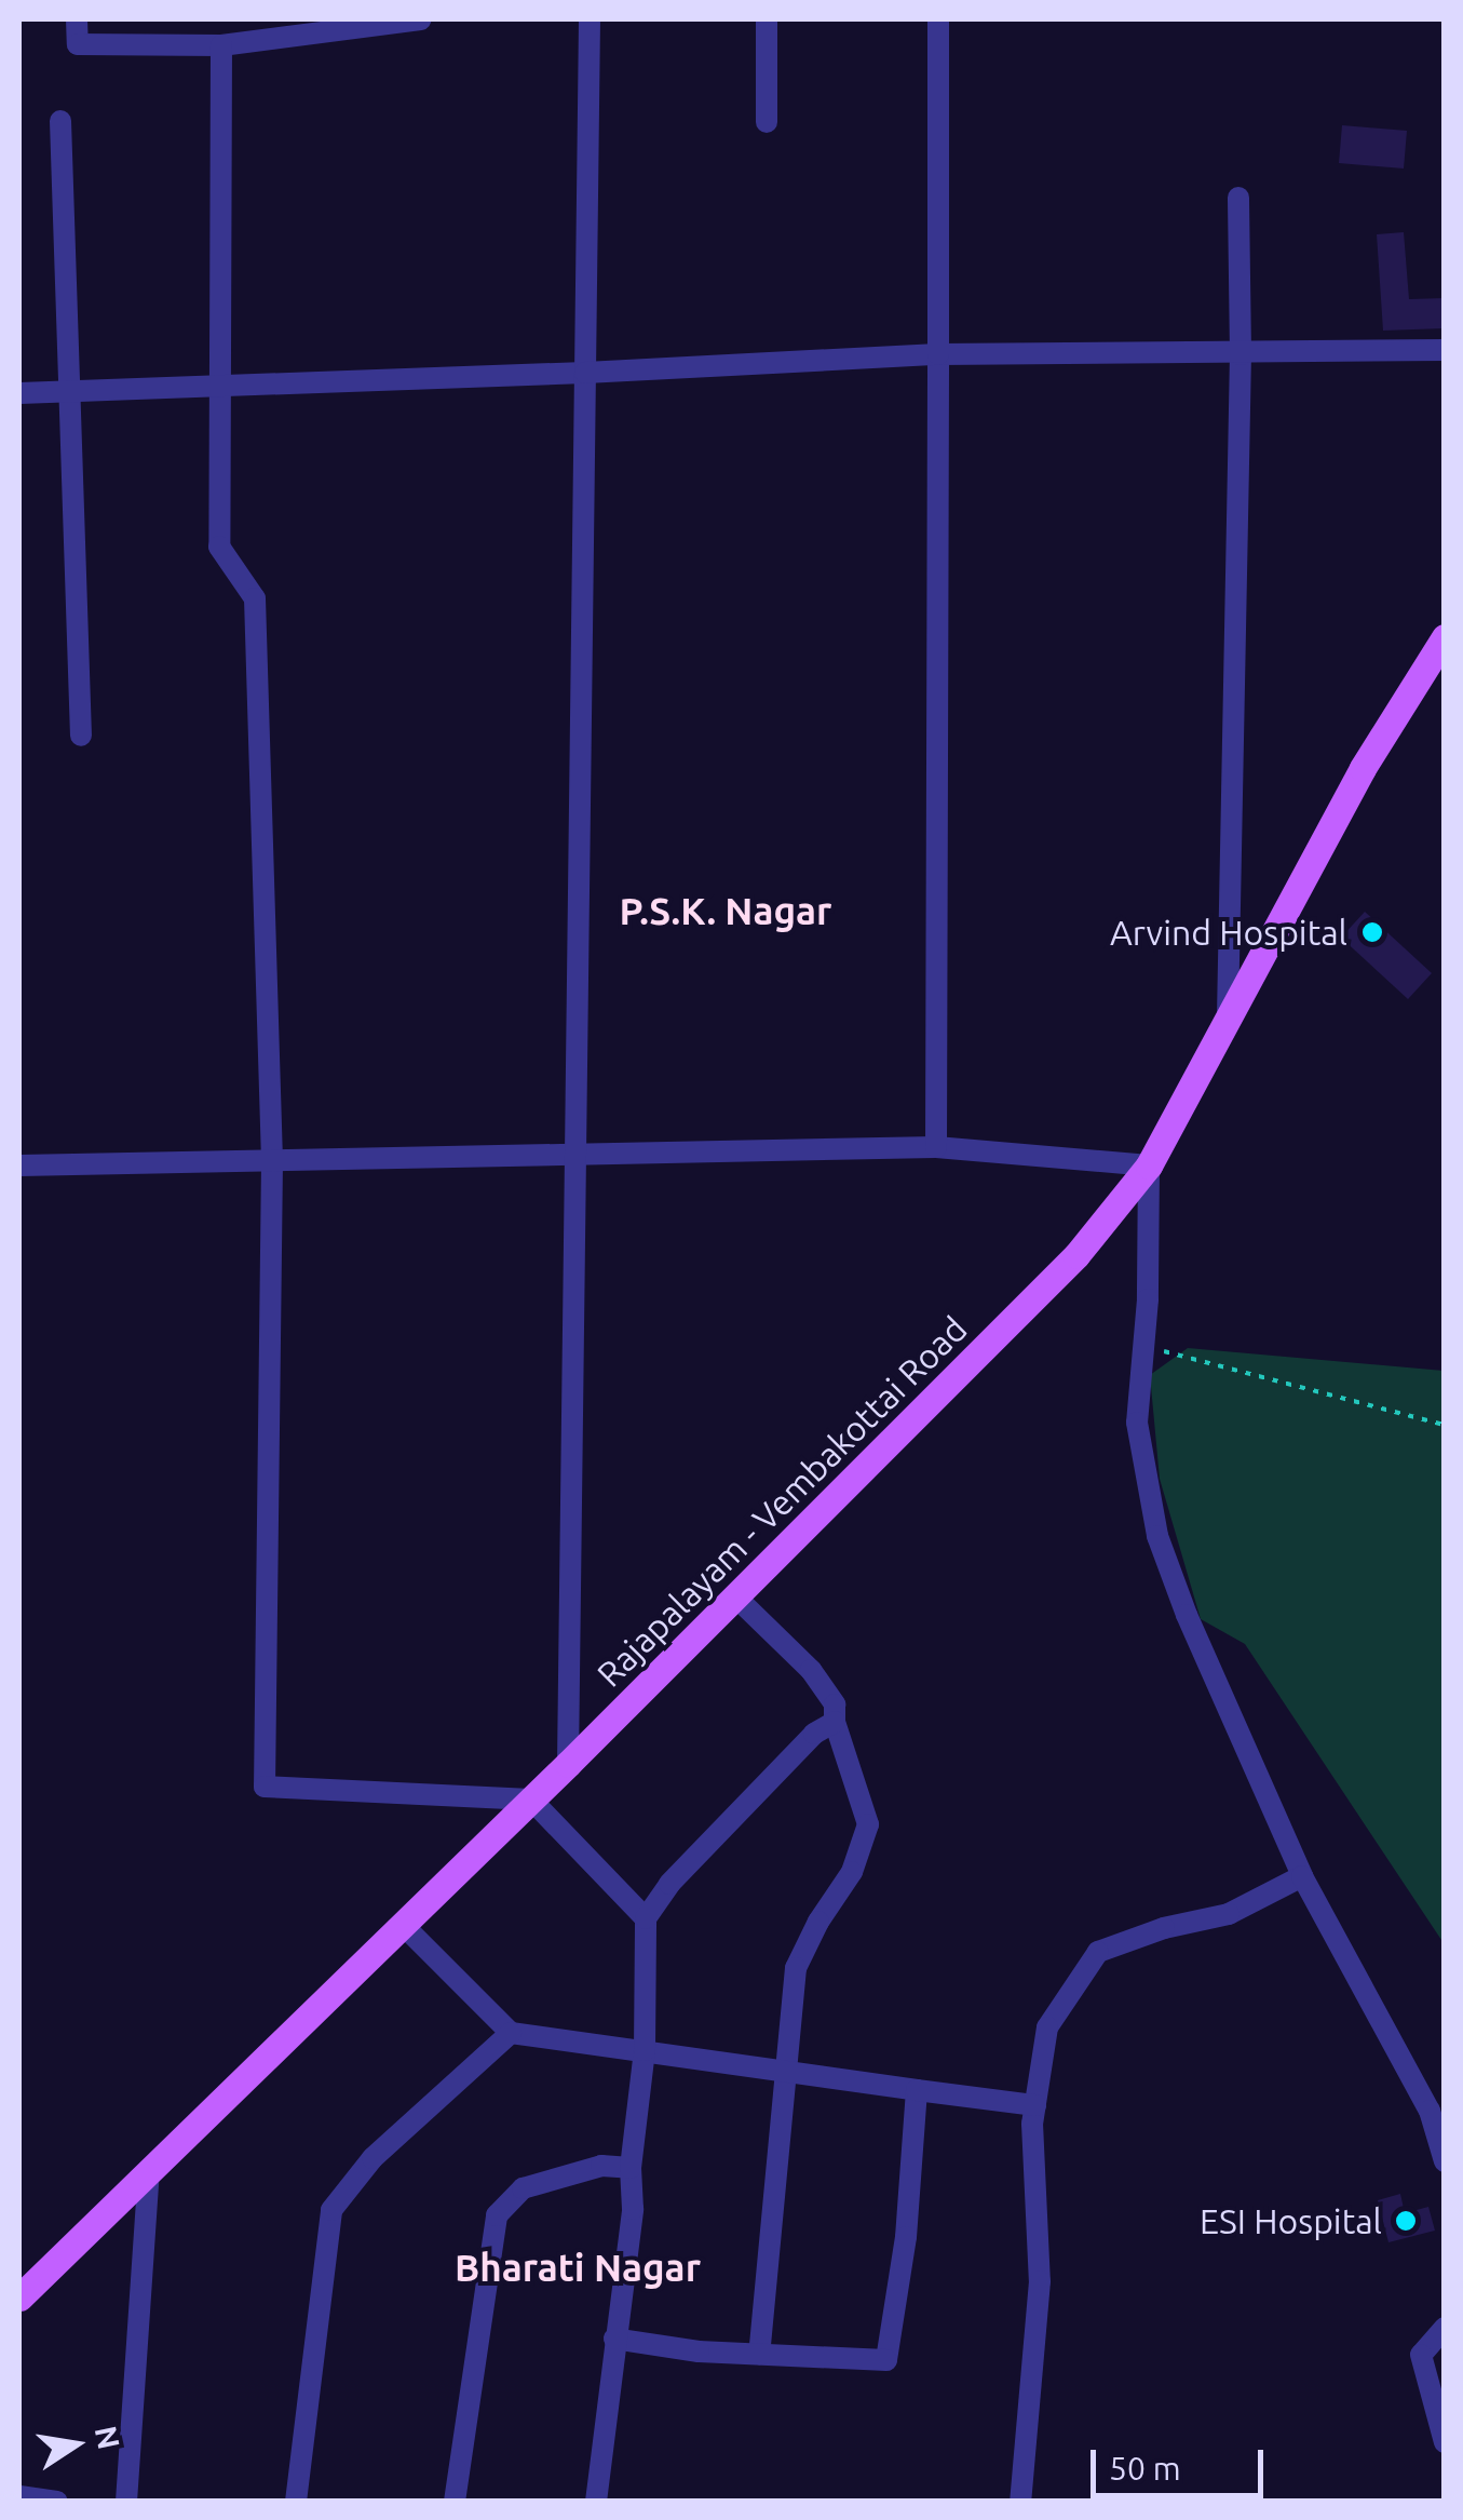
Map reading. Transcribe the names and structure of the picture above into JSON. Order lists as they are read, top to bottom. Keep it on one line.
{"streets":{"main road":["Rajapalayam - Vembakottai Road"]},"districts":["P.S.K. Nagar","Bharati Nagar"],"places":["Arvind Hospital","ESI Hospital"],"scale_bar":"50 m","north":"right"}
